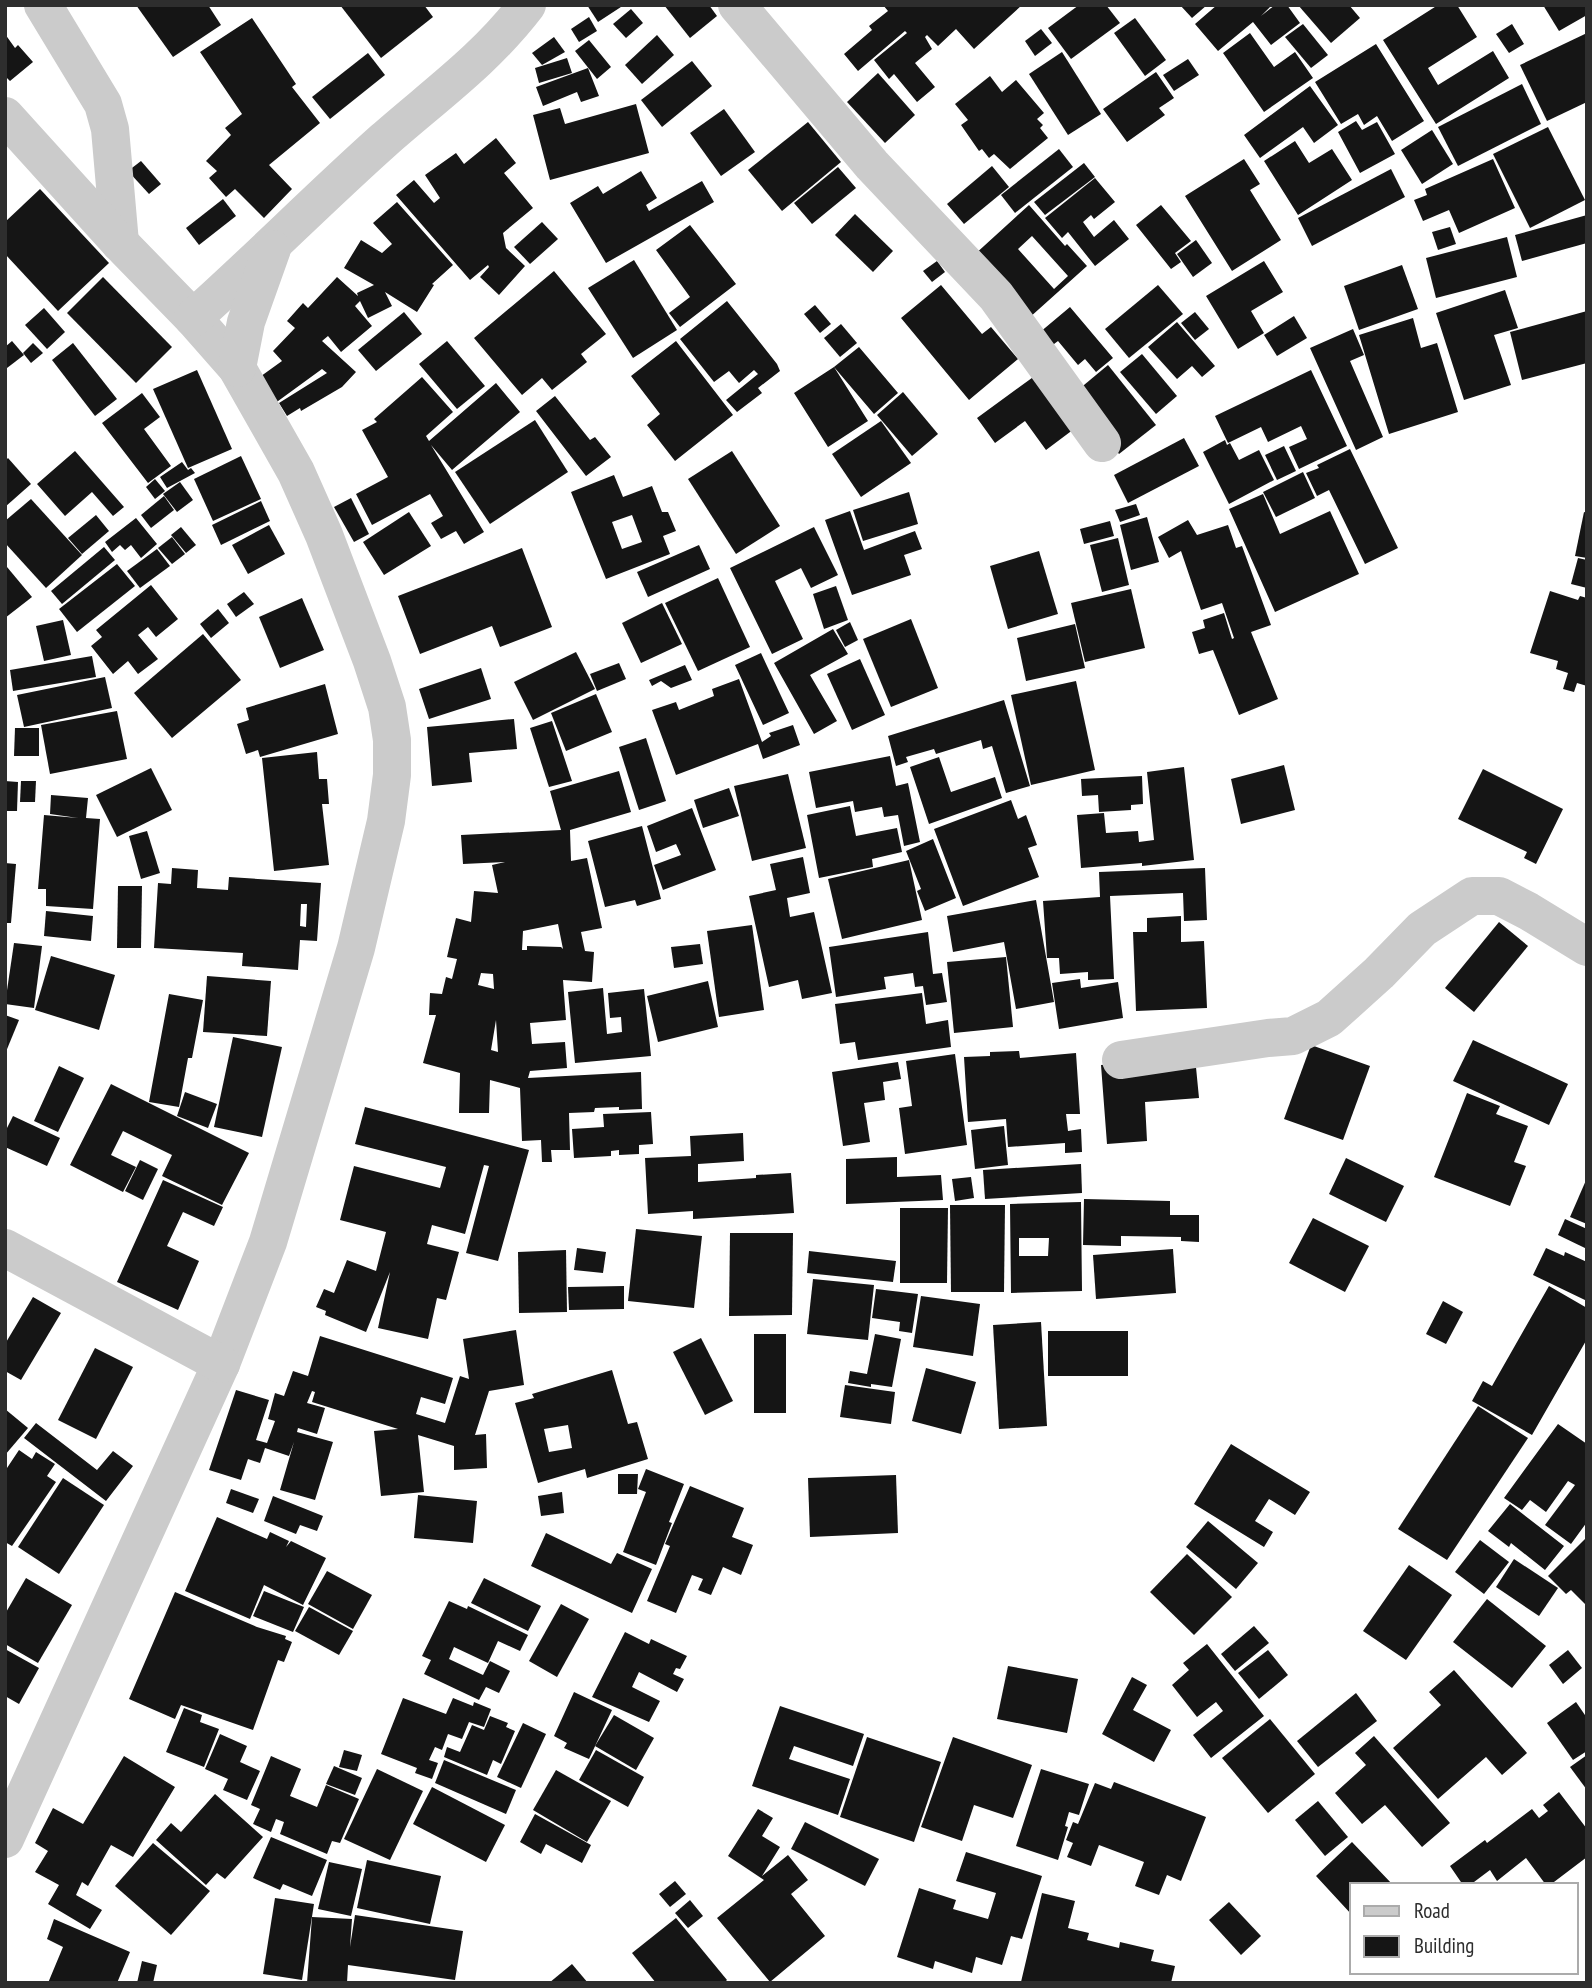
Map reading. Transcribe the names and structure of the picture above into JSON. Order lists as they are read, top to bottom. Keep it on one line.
{"legend":["Road","Building"]}
